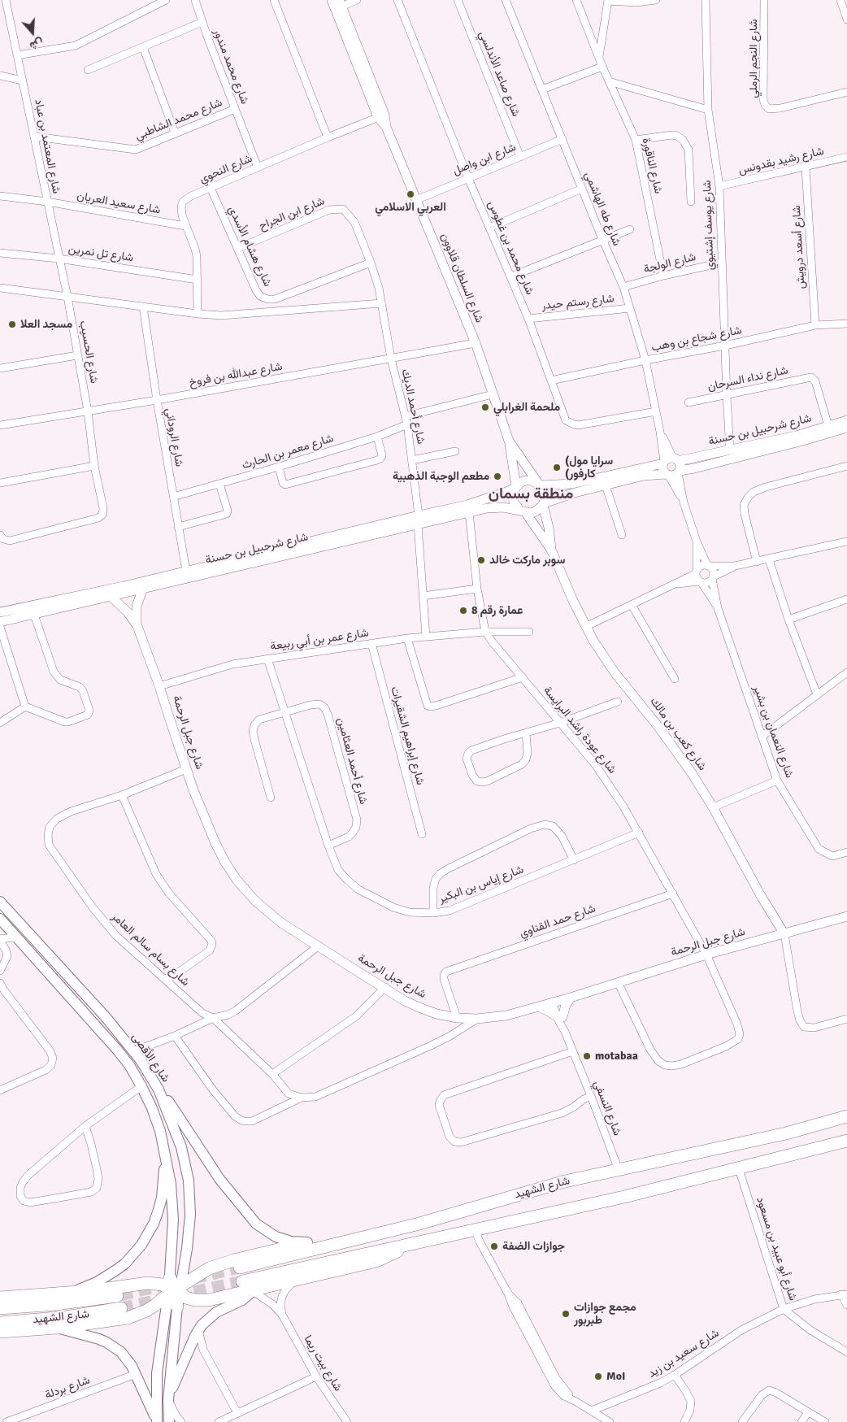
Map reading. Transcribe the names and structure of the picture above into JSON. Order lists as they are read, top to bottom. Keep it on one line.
{"streets":{"highway":["شارع الشهيد"],"main road":["شارع الأقصى"],"street":["شارع النجم الرملي","شارع محمد مندور","شارع صاعد الأندلسي","شارع محمد الشاطبي","شارع المعتمد بن عباد","شارع ابن واصل","شارع رشيد بقدونس","شارع الناقورة","شارع النحوي","شارع سعيد العريان","شارع طه الهاشمي","شارع ابن الجراح","شارع يوسف إشتيوي","شارع هشام الأسدي","شارع أسعد درويش","شارع محمد بن غطوس","شارع تل نمرين","شارع الولجة","شارع السلطان قلاوون","شارع رستم حيدر","شارع شجاع بن وهب","شارع الحسيب","شارع عبدالله بن فروخ","شارع نداء السرحان","شارع أحمد الديك","شارع شرحبيل بن حسنة","شارع الروداني","شارع معمر بن الحارث","شارع عمر بن أبي ربيعة","شارع عودة راشد البرايسة","شارع النعمان بن بشير","شارع جبل الرحمة","شارع كعب بن مالك","شارع إبراهيم الشقيرات","شارع أحمد العثامين","شارع إياس بن البكير","شارع حمد القناوي","شارع بسام سالم العامر","شارع النسفي","شارع أبو عبيد بن مسعود","شارع سعيد بن زيد","شارع بيت ريما","شارع بردلة"]},"crossings":[["شارع محمد مندور","شارع محمد الشاطبي"],["شارع محمد مندور","شارع النحوي"],["شارع صاعد الأندلسي","شارع ابن واصل"],["شارع محمد الشاطبي","شارع المعتمد بن عباد"],["شارع المعتمد بن عباد","شارع سعيد العريان"],["شارع المعتمد بن عباد","شارع تل نمرين"],["شارع المعتمد بن عباد","شارع الحسيب"],["شارع ابن واصل","شارع طه الهاشمي"],["شارع ابن واصل","شارع محمد بن غطوس"],["شارع ابن واصل","شارع السلطان قلاوون"],["شارع رشيد بقدونس","شارع يوسف إشتيوي"],["شارع رشيد بقدونس","شارع أسعد درويش"],["شارع الناقورة","شارع الولجة"],["شارع النحوي","شارع سعيد العريان"],["شارع النحوي","شارع هشام الأسدي"],["شارع النحوي","شارع تل نمرين"],["شارع النحوي","شارع السلطان قلاوون"],["شارع طه الهاشمي","شارع محمد بن غطوس"],["شارع طه الهاشمي","شارع الولجة"],["شارع طه الهاشمي","شارع رستم حيدر"],["شارع طه الهاشمي","شارع شجاع بن وهب"],["شارع طه الهاشمي","شارع شرحبيل بن حسنة"],["شارع ابن الجراح","شارع هشام الأسدي"],["شارع ابن الجراح","شارع عبدالله بن فروخ"],["شارع ابن الجراح","شارع أحمد الديك"],["شارع يوسف إشتيوي","شارع الولجة"],["شارع يوسف إشتيوي","شارع شجاع بن وهب"],["شارع يوسف إشتيوي","شارع نداء السرحان"],["شارع يوسف إشتيوي","شارع شرحبيل بن حسنة"],["شارع أسعد درويش","شارع شجاع بن وهب"],["شارع محمد بن غطوس","شارع رستم حيدر"],["شارع محمد بن غطوس","شارع شجاع بن وهب"],["شارع السلطان قلاوون","شارع عبدالله بن فروخ"],["شارع السلطان قلاوون","شارع شرحبيل بن حسنة"],["شارع السلطان قلاوون","شارع كعب بن مالك"],["شارع الحسيب","شارع عبدالله بن فروخ"],["شارع عبدالله بن فروخ","شارع أحمد الديك"],["شارع عبدالله بن فروخ","شارع الروداني"],["شارع نداء السرحان","شارع شرحبيل بن حسنة"],["شارع أحمد الديك","شارع شرحبيل بن حسنة"],["شارع أحمد الديك","شارع معمر بن الحارث"],["شارع أحمد الديك","شارع عمر بن أبي ربيعة"],["شارع شرحبيل بن حسنة","شارع الروداني"],["شارع شرحبيل بن حسنة","شارع عودة راشد البرايسة"],["شارع شرحبيل بن حسنة","شارع جبل الرحمة"],["شارع شرحبيل بن حسنة","شارع كعب بن مالك"],["شارع الروداني","شارع معمر بن الحارث"],["شارع عمر بن أبي ربيعة","شارع عودة راشد البرايسة"],["شارع عمر بن أبي ربيعة","شارع جبل الرحمة"],["شارع عمر بن أبي ربيعة","شارع إبراهيم الشقيرات"],["شارع عمر بن أبي ربيعة","شارع إياس بن البكير"],["شارع عودة راشد البرايسة","شارع جبل الرحمة"],["شارع عودة راشد البرايسة","شارع إياس بن البكير"],["شارع عودة راشد البرايسة","شارع حمد القناوي"],["شارع جبل الرحمة","شارع كعب بن مالك"],["شارع جبل الرحمة","شارع حمد القناوي"],["شارع جبل الرحمة","شارع النسفي"],["شارع أحمد العثامين","شارع إياس بن البكير"],["شارع النسفي","شارع الشهيد"],["شارع أبو عبيد بن مسعود","شارع سعيد بن زيد"]],"districts":["منطقة بسمان"],"places":["العربي الاسلامي","مسجد العلا","ملحمة الغرابلي","(سرايا مول (كارفور","مطعم الوجبة الذهبية","سوبر ماركت خالد","عمارة رقم 8","motabaa","جوازات الضفة","مجمع جوازات طبربور","MoI"],"north":"bottom"}
